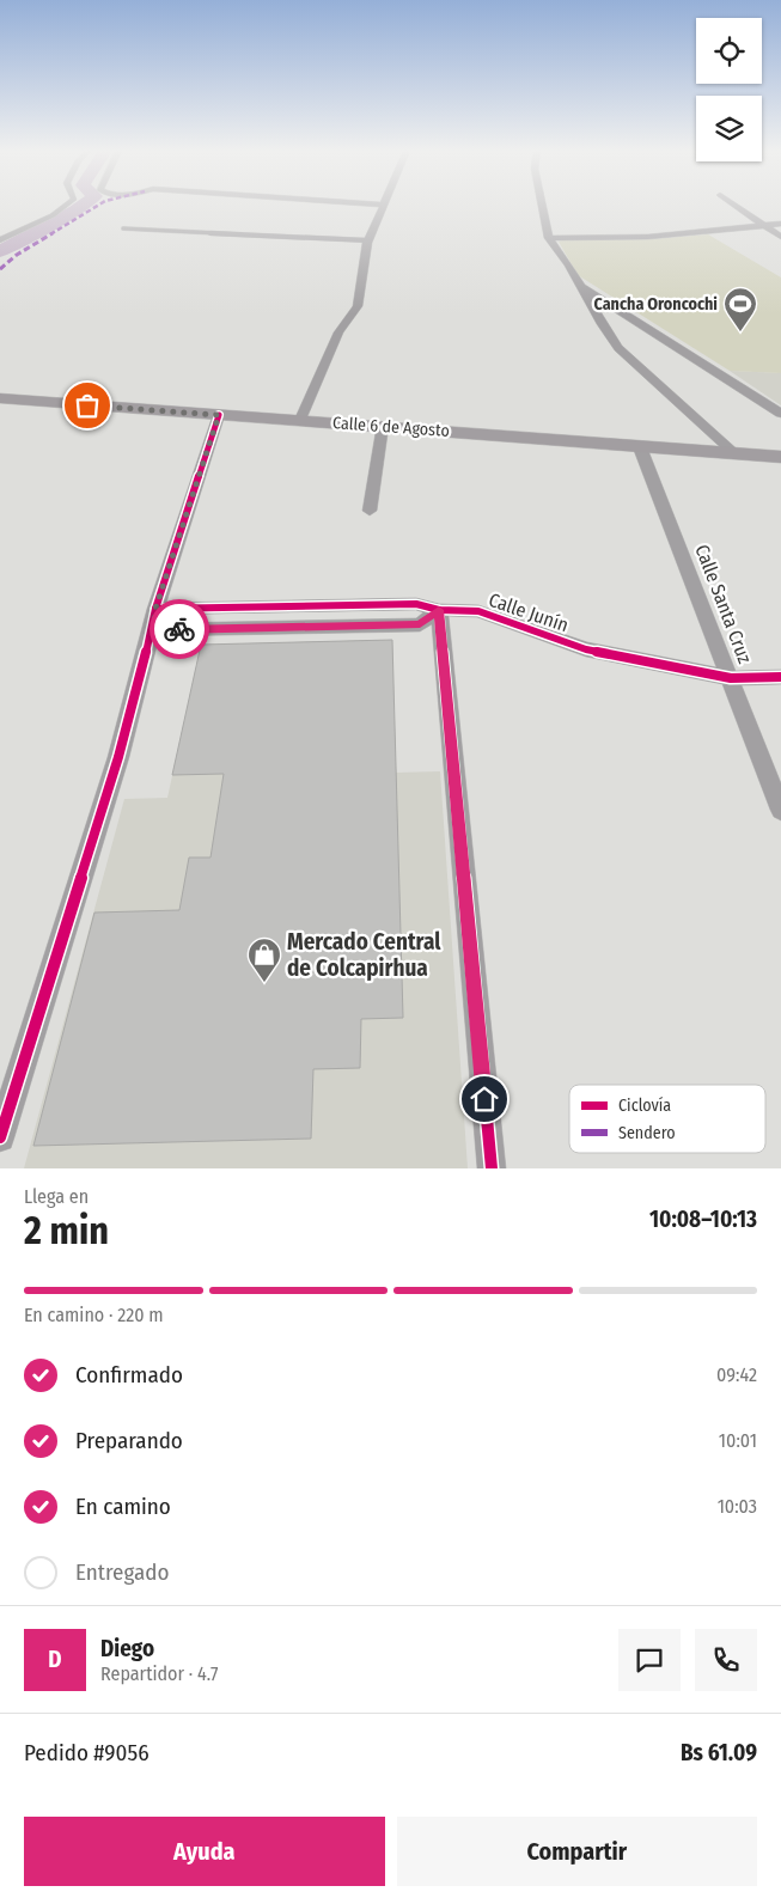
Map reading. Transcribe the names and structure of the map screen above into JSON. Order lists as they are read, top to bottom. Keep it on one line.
{"streets":{"main road":["Calle 6 de Agosto"],"street":["Calle Santa Cruz","Calle Junín"]},"crossings":[["Calle 6 de Agosto","Calle Santa Cruz"],["Calle Santa Cruz","Calle Junín"]],"places":{"sports":["Cancha Oroncochi"],"shop":["Mercado Central de Colcapirhua"]},"legend":["Ciclovía","Sendero"],"page":{"heading":["2 min","Llega en","10:08–10:13"],"panel":["Diego","Repartidor · 4.7","Pedido #9056","Bs 61.09"],"bar":"En camino · 220 m","list":[["Confirmado","09:42"],["Preparando","10:01"],["En camino","10:03"],"Entregado"],"round":"D","buttons":["Ayuda","Compartir"]}}
